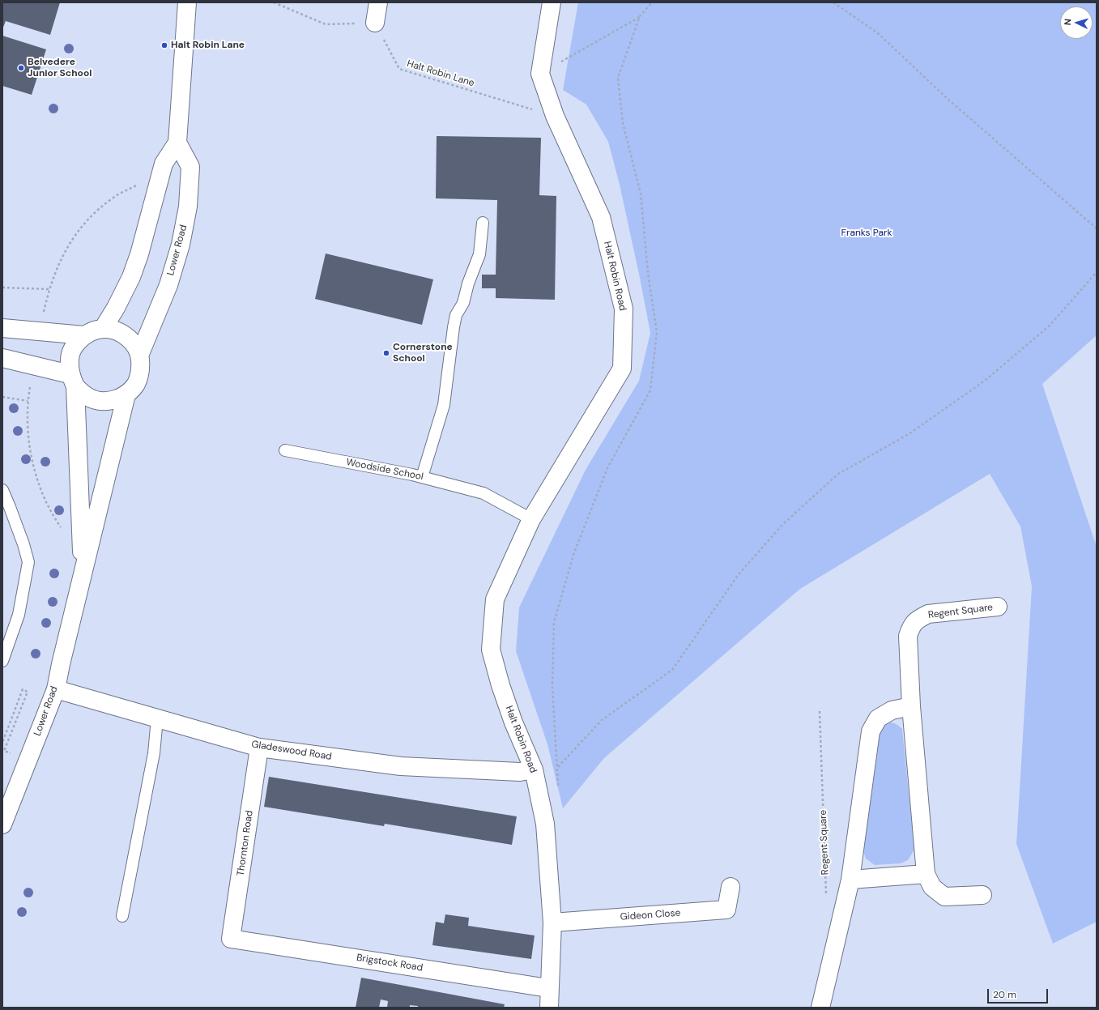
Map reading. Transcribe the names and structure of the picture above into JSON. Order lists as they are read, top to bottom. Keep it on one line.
{"streets":{"street":["Lower Road","Halt Robin Road","Regent Square","Gladeswood Road","Thornton Road","Gideon Close","Brigstock Road"],"lane":["Woodside School"],"path":["Halt Robin Lane"]},"crossings":[["Halt Robin Lane","Halt Robin Road"],["Lower Road","Gladeswood Road"],["Halt Robin Road","Woodside School"],["Halt Robin Road","Gladeswood Road"],["Halt Robin Road","Gideon Close"],["Halt Robin Road","Brigstock Road"],["Gladeswood Road","Thornton Road"],["Thornton Road","Brigstock Road"]],"parks":["Franks Park"],"places":["Halt Robin Lane","Belvedere Junior School","Cornerstone School"],"scale_bar":"20 m","north":"left"}
